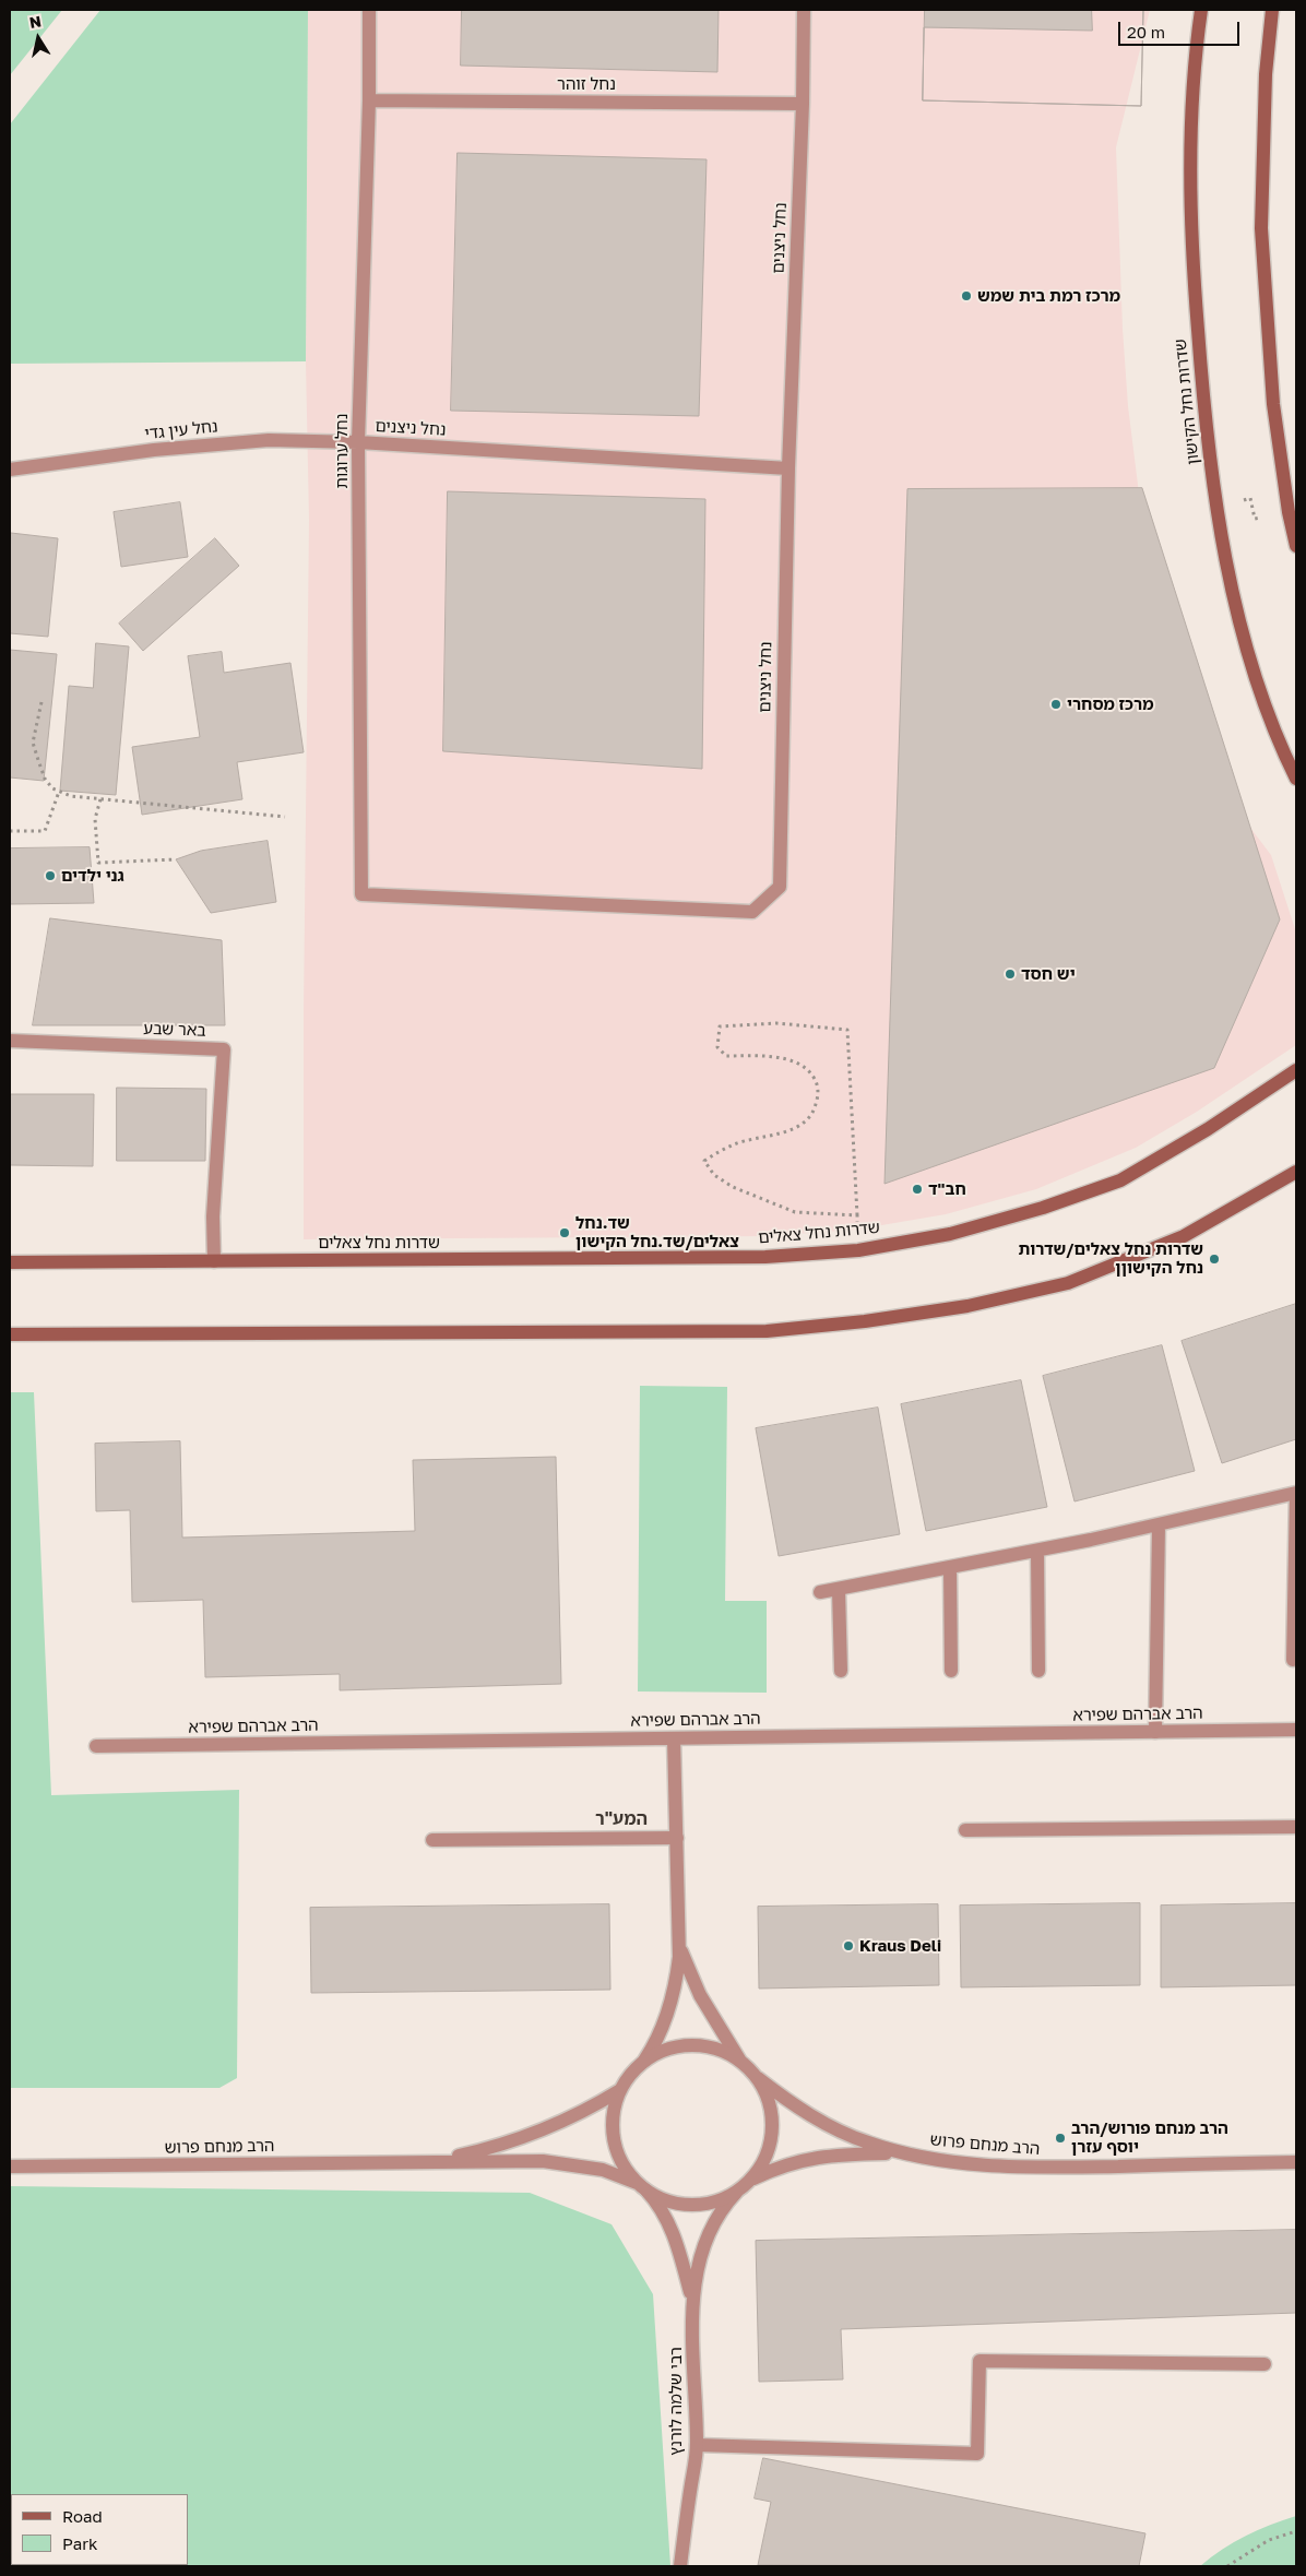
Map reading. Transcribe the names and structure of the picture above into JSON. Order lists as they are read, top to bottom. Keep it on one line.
{"streets":{"main road":["שדרות נחל הקישון","שדרות נחל צאלים"],"street":["נחל זוהר","נחל ניצנים","נחל עין גדי","נחל ערוגות","באר שבע","הרב אברהם שפירא","הרב מנחם פרוש","רבי שלמה לורנץ"]},"crossings":[["נחל זוהר","נחל ניצנים"],["נחל זוהר","נחל ערוגות"],["נחל ניצנים","נחל עין גדי"],["נחל ניצנים","נחל ערוגות"],["נחל עין גדי","נחל ערוגות"],["באר שבע","שדרות נחל צאלים"],["הרב מנחם פרוש","רבי שלמה לורנץ"]],"districts":["המע\"ר"],"places":["מרכז רמת בית שמש","מרכז מסחרי","גני ילדים","יש חסד","חב\"ד","שד.נחל צאלים/שד.נחל הקישון","שדרות נחל צאלים/שדרות נחל הקישוןן","Kraus Deli","הרב מנחם פורוש/הרב יוסף עזרן"],"legend":["Road","Park"],"scale_bar":"20 m","north":"top"}
